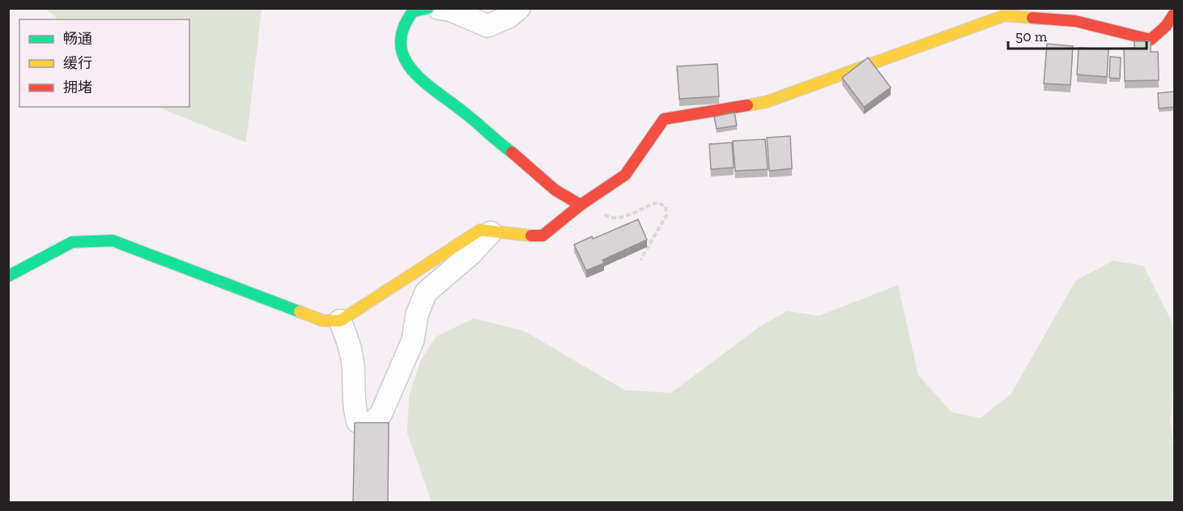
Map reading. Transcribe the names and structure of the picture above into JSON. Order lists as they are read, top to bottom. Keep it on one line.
{"legend":["畅通","缓行","拥堵"],"scale_bar":"50 m"}
